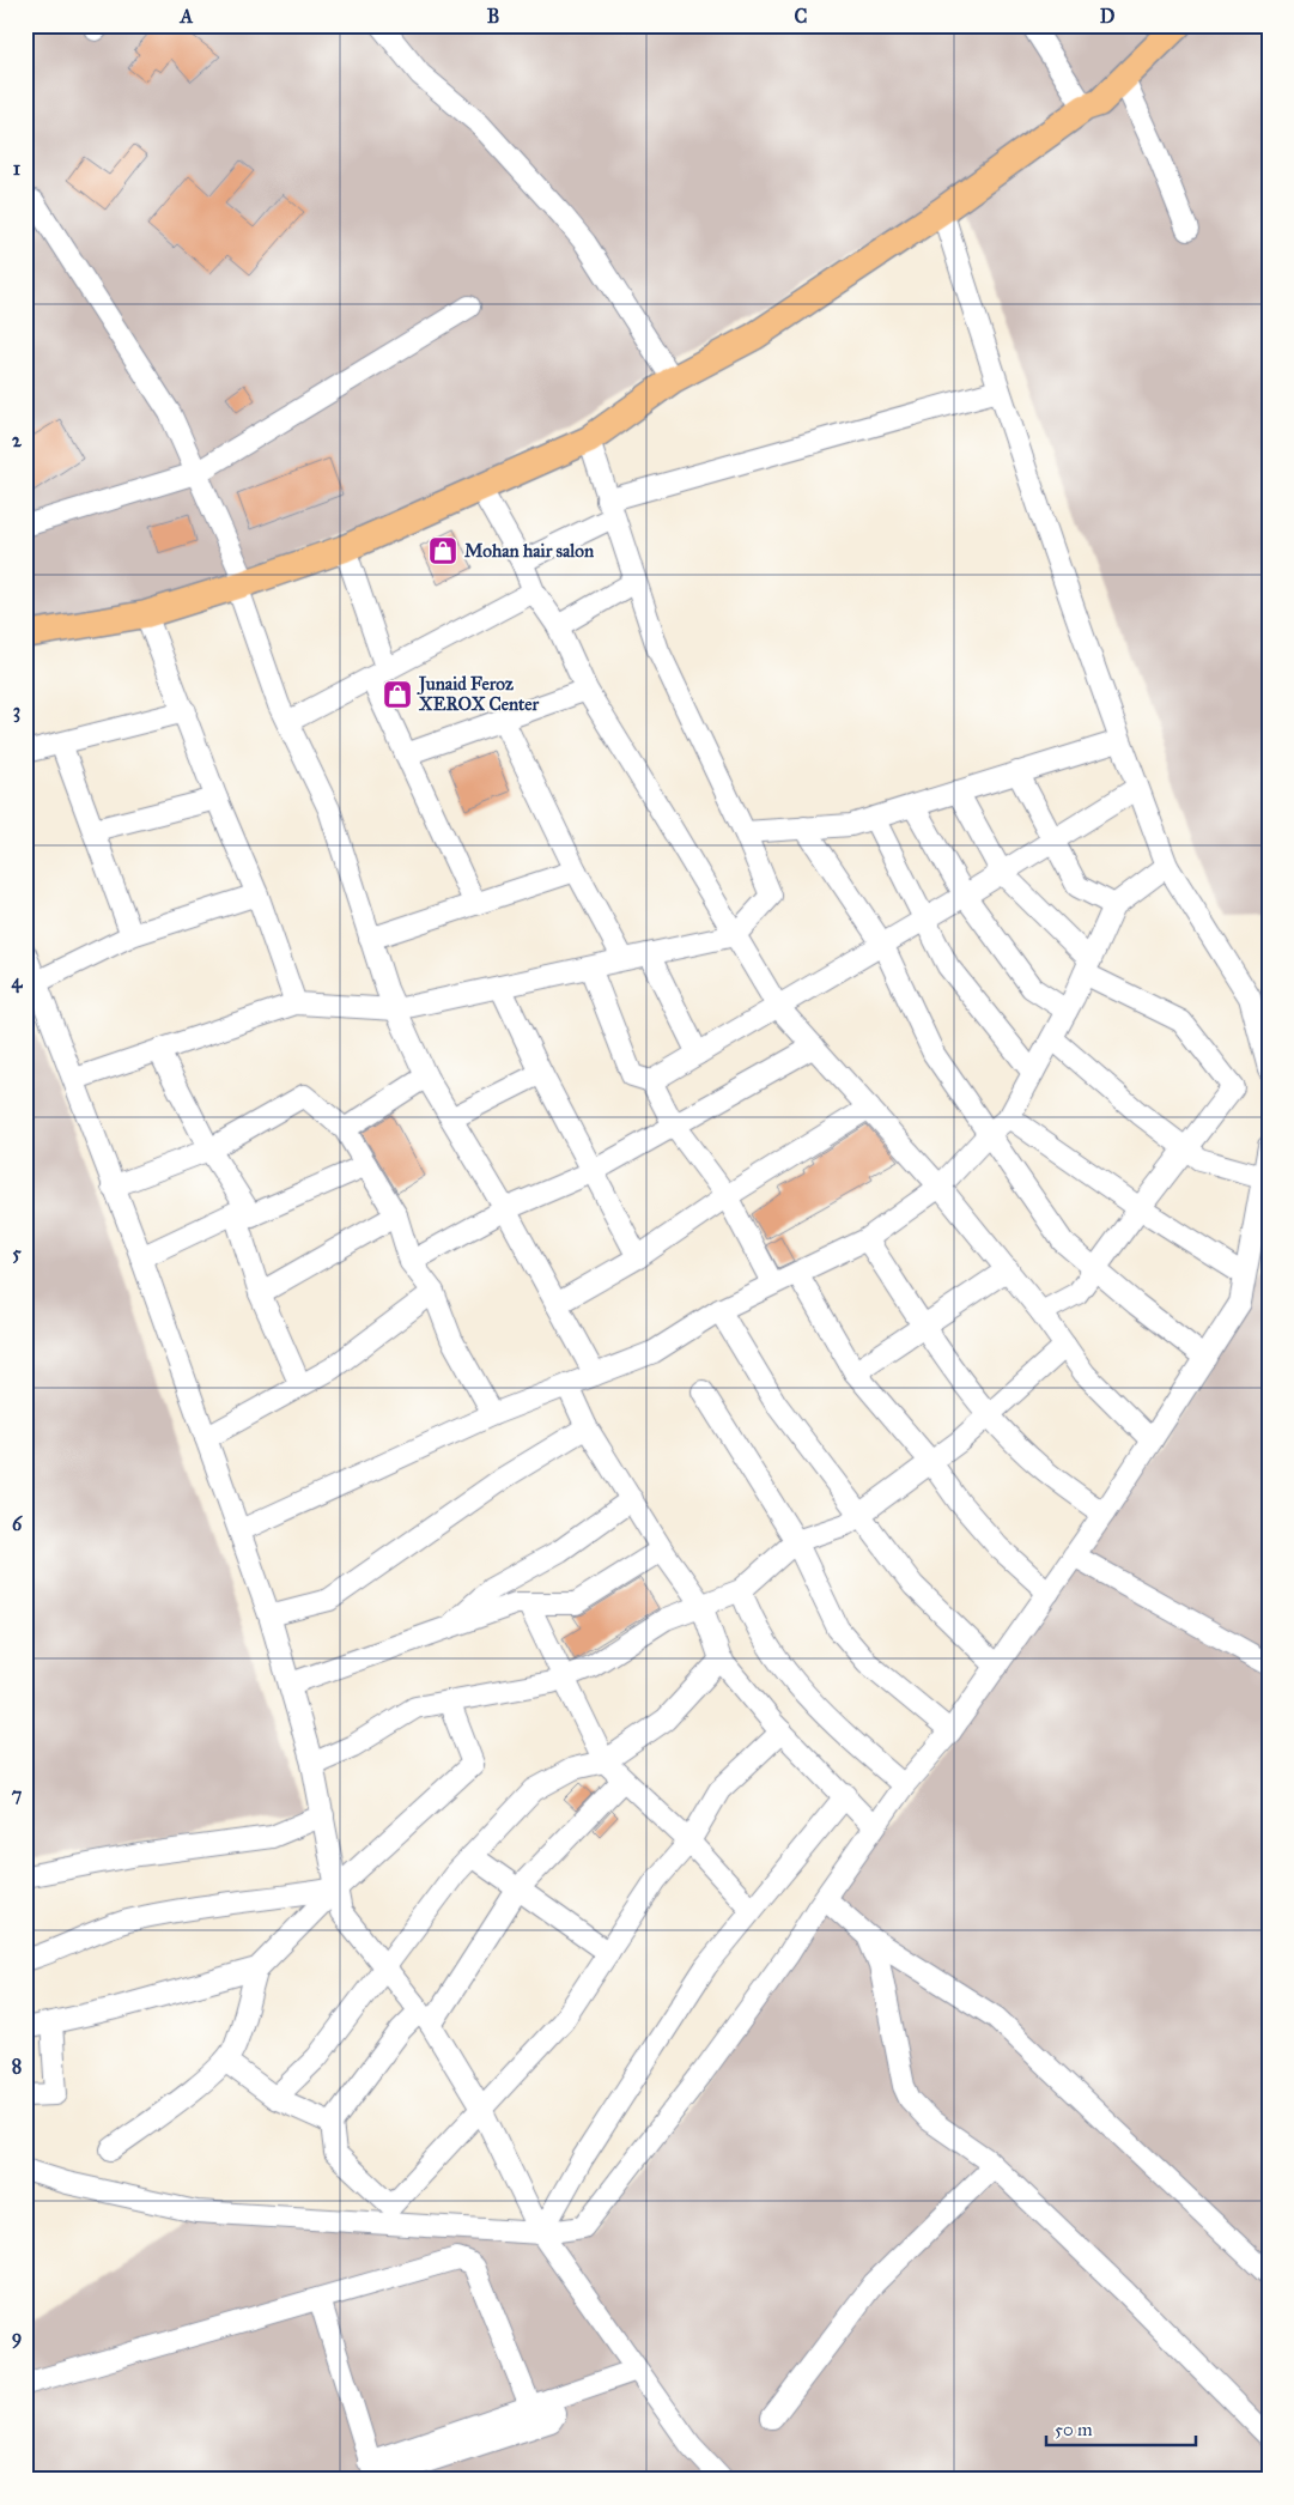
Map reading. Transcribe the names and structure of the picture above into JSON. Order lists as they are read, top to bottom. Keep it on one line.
{"places":{"shop":["Mohan hair salon","Junaid Feroz XEROX Center"]},"scale_bar":"50 m","grid":{"columns":["A","B","C","D"],"rows":["1","2","3","4","5","6","7","8","9"]}}
